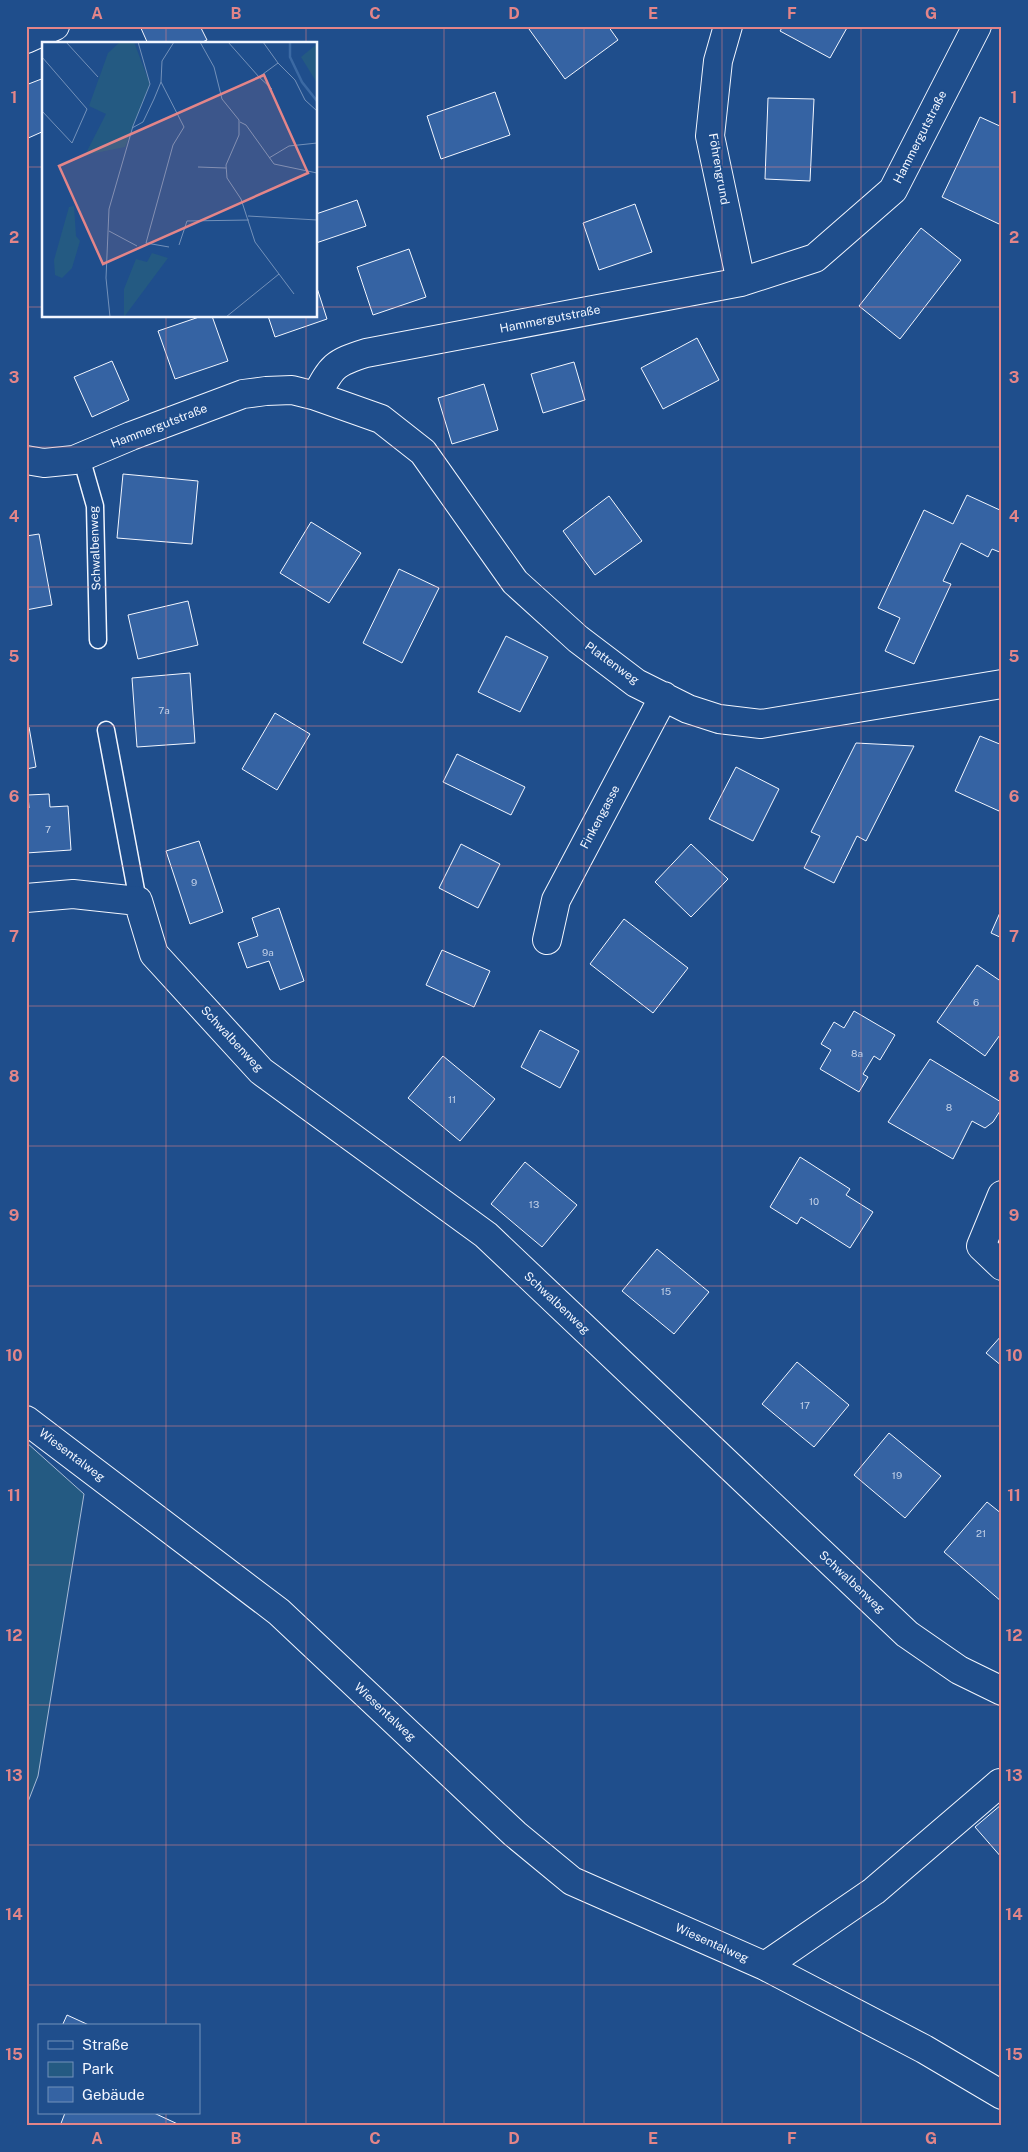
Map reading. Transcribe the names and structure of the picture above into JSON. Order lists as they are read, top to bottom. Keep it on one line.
{"streets":{"street":["Hammergutstraße","Föhrengrund","Schwalbenweg","Plattenweg","Finkengasse","Wiesentalweg"]},"crossings":[["Hammergutstraße","Föhrengrund"],["Hammergutstraße","Schwalbenweg"],["Hammergutstraße","Plattenweg"],["Plattenweg","Finkengasse"]],"house_numbers":["7a","7","9","9a","6","8a","11","8","10","13","15","17","19","21"],"legend":["Straße","Park","Gebäude"],"grid":{"columns":["A","B","C","D","E","F","G"],"rows":["1","2","3","4","5","6","7","8","9","10","11","12","13","14","15"]}}
